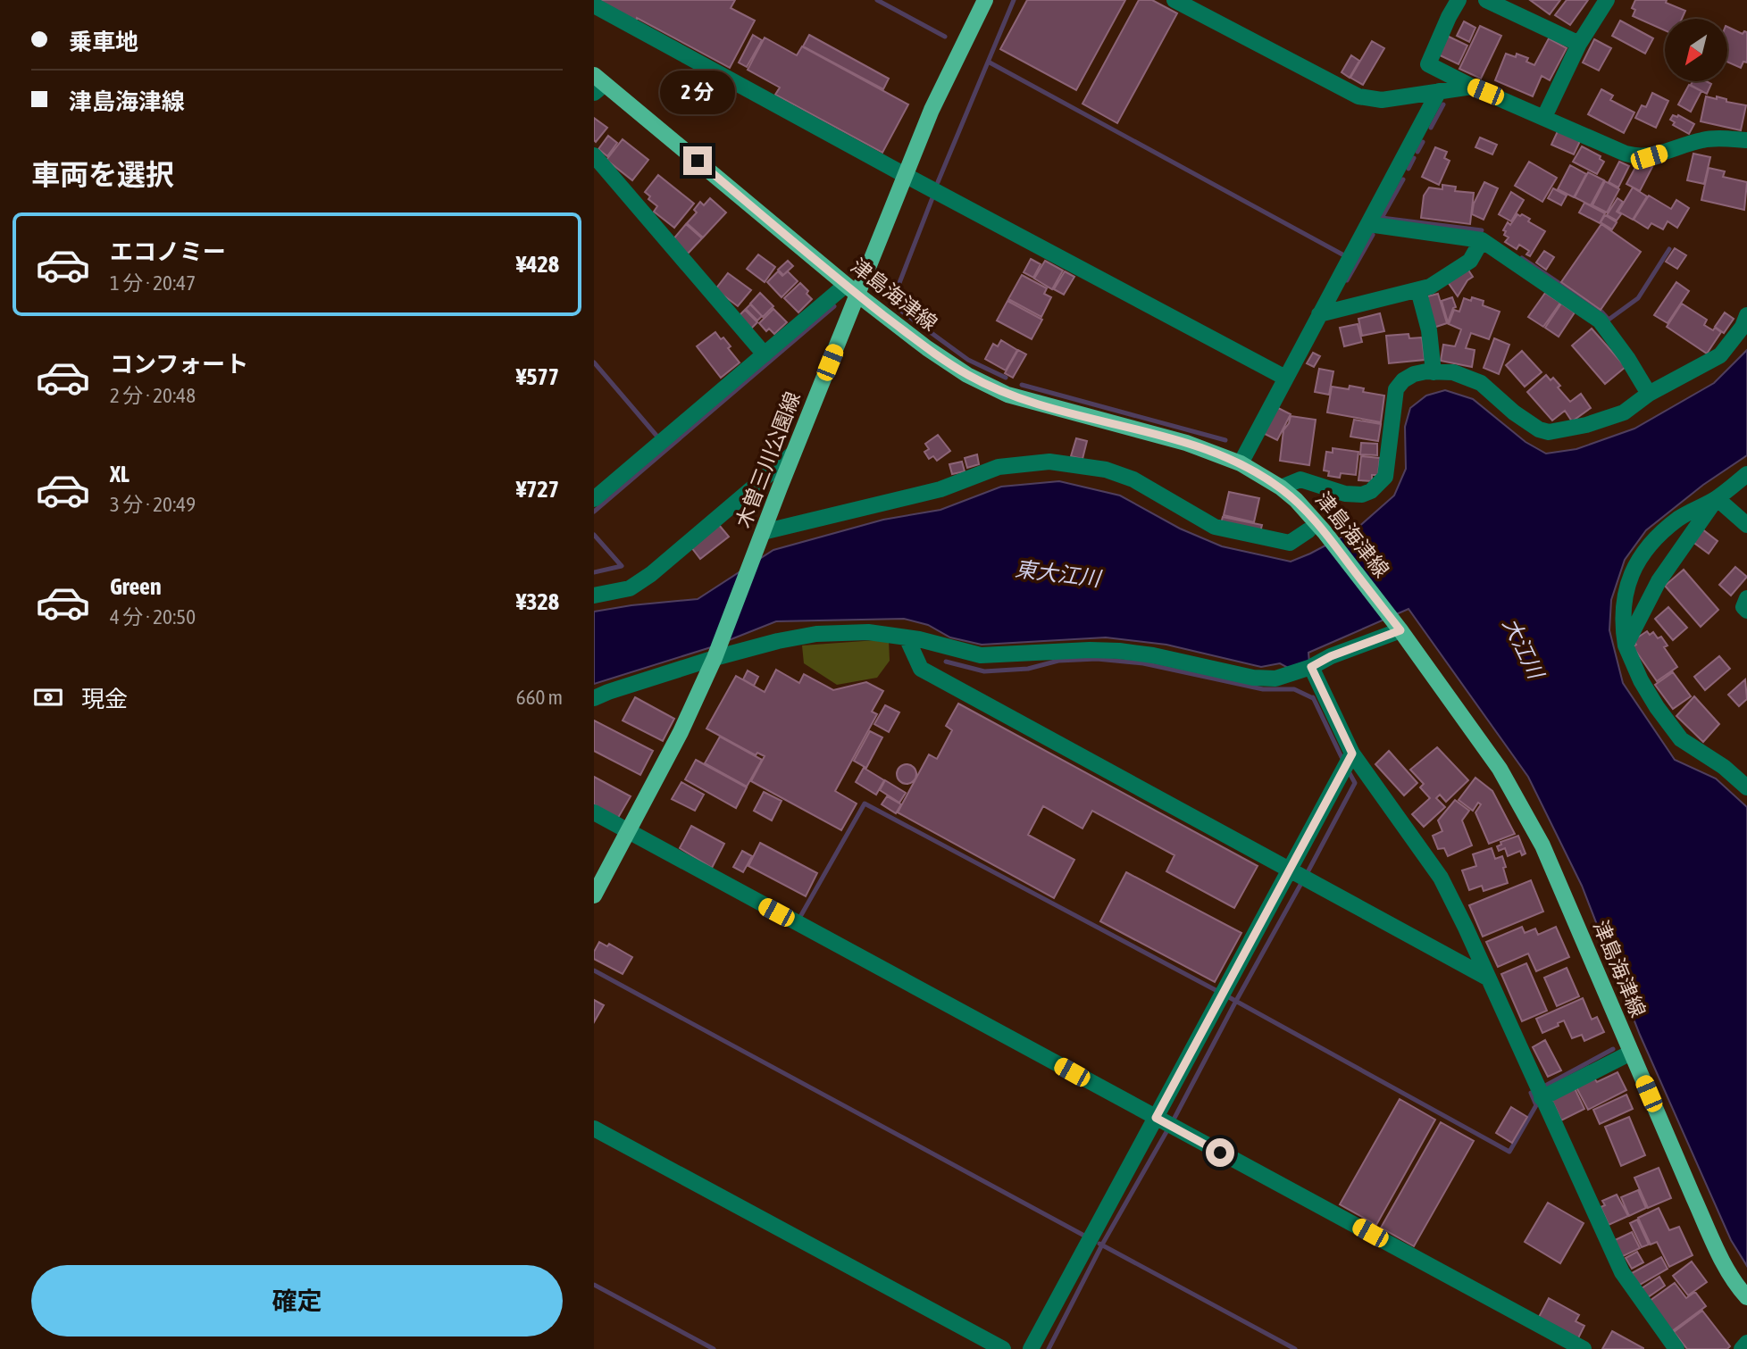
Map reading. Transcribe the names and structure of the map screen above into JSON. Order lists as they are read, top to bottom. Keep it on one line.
{"streets":{"main road":["津島海津線","木曽三川公園線"]},"crossings":[["津島海津線","木曽三川公園線"]],"water":["東大江川","大江川"],"north":"bottom left","page":{"banner":["乗車地","津島海津線"],"bubble":"2 分","heading":"車両を選択","list":[{"name":"エコノミー","note":"1 分 · 20:47","value":"¥428"},{"name":"コンフォート","note":"2 分 · 20:48","value":"¥577"},{"name":"XL","note":"3 分 · 20:49","value":"¥727"},{"name":"Green","note":"4 分 · 20:50","value":"¥328"}],"pay":["現金","660 m"],"buttons":"確定"}}
